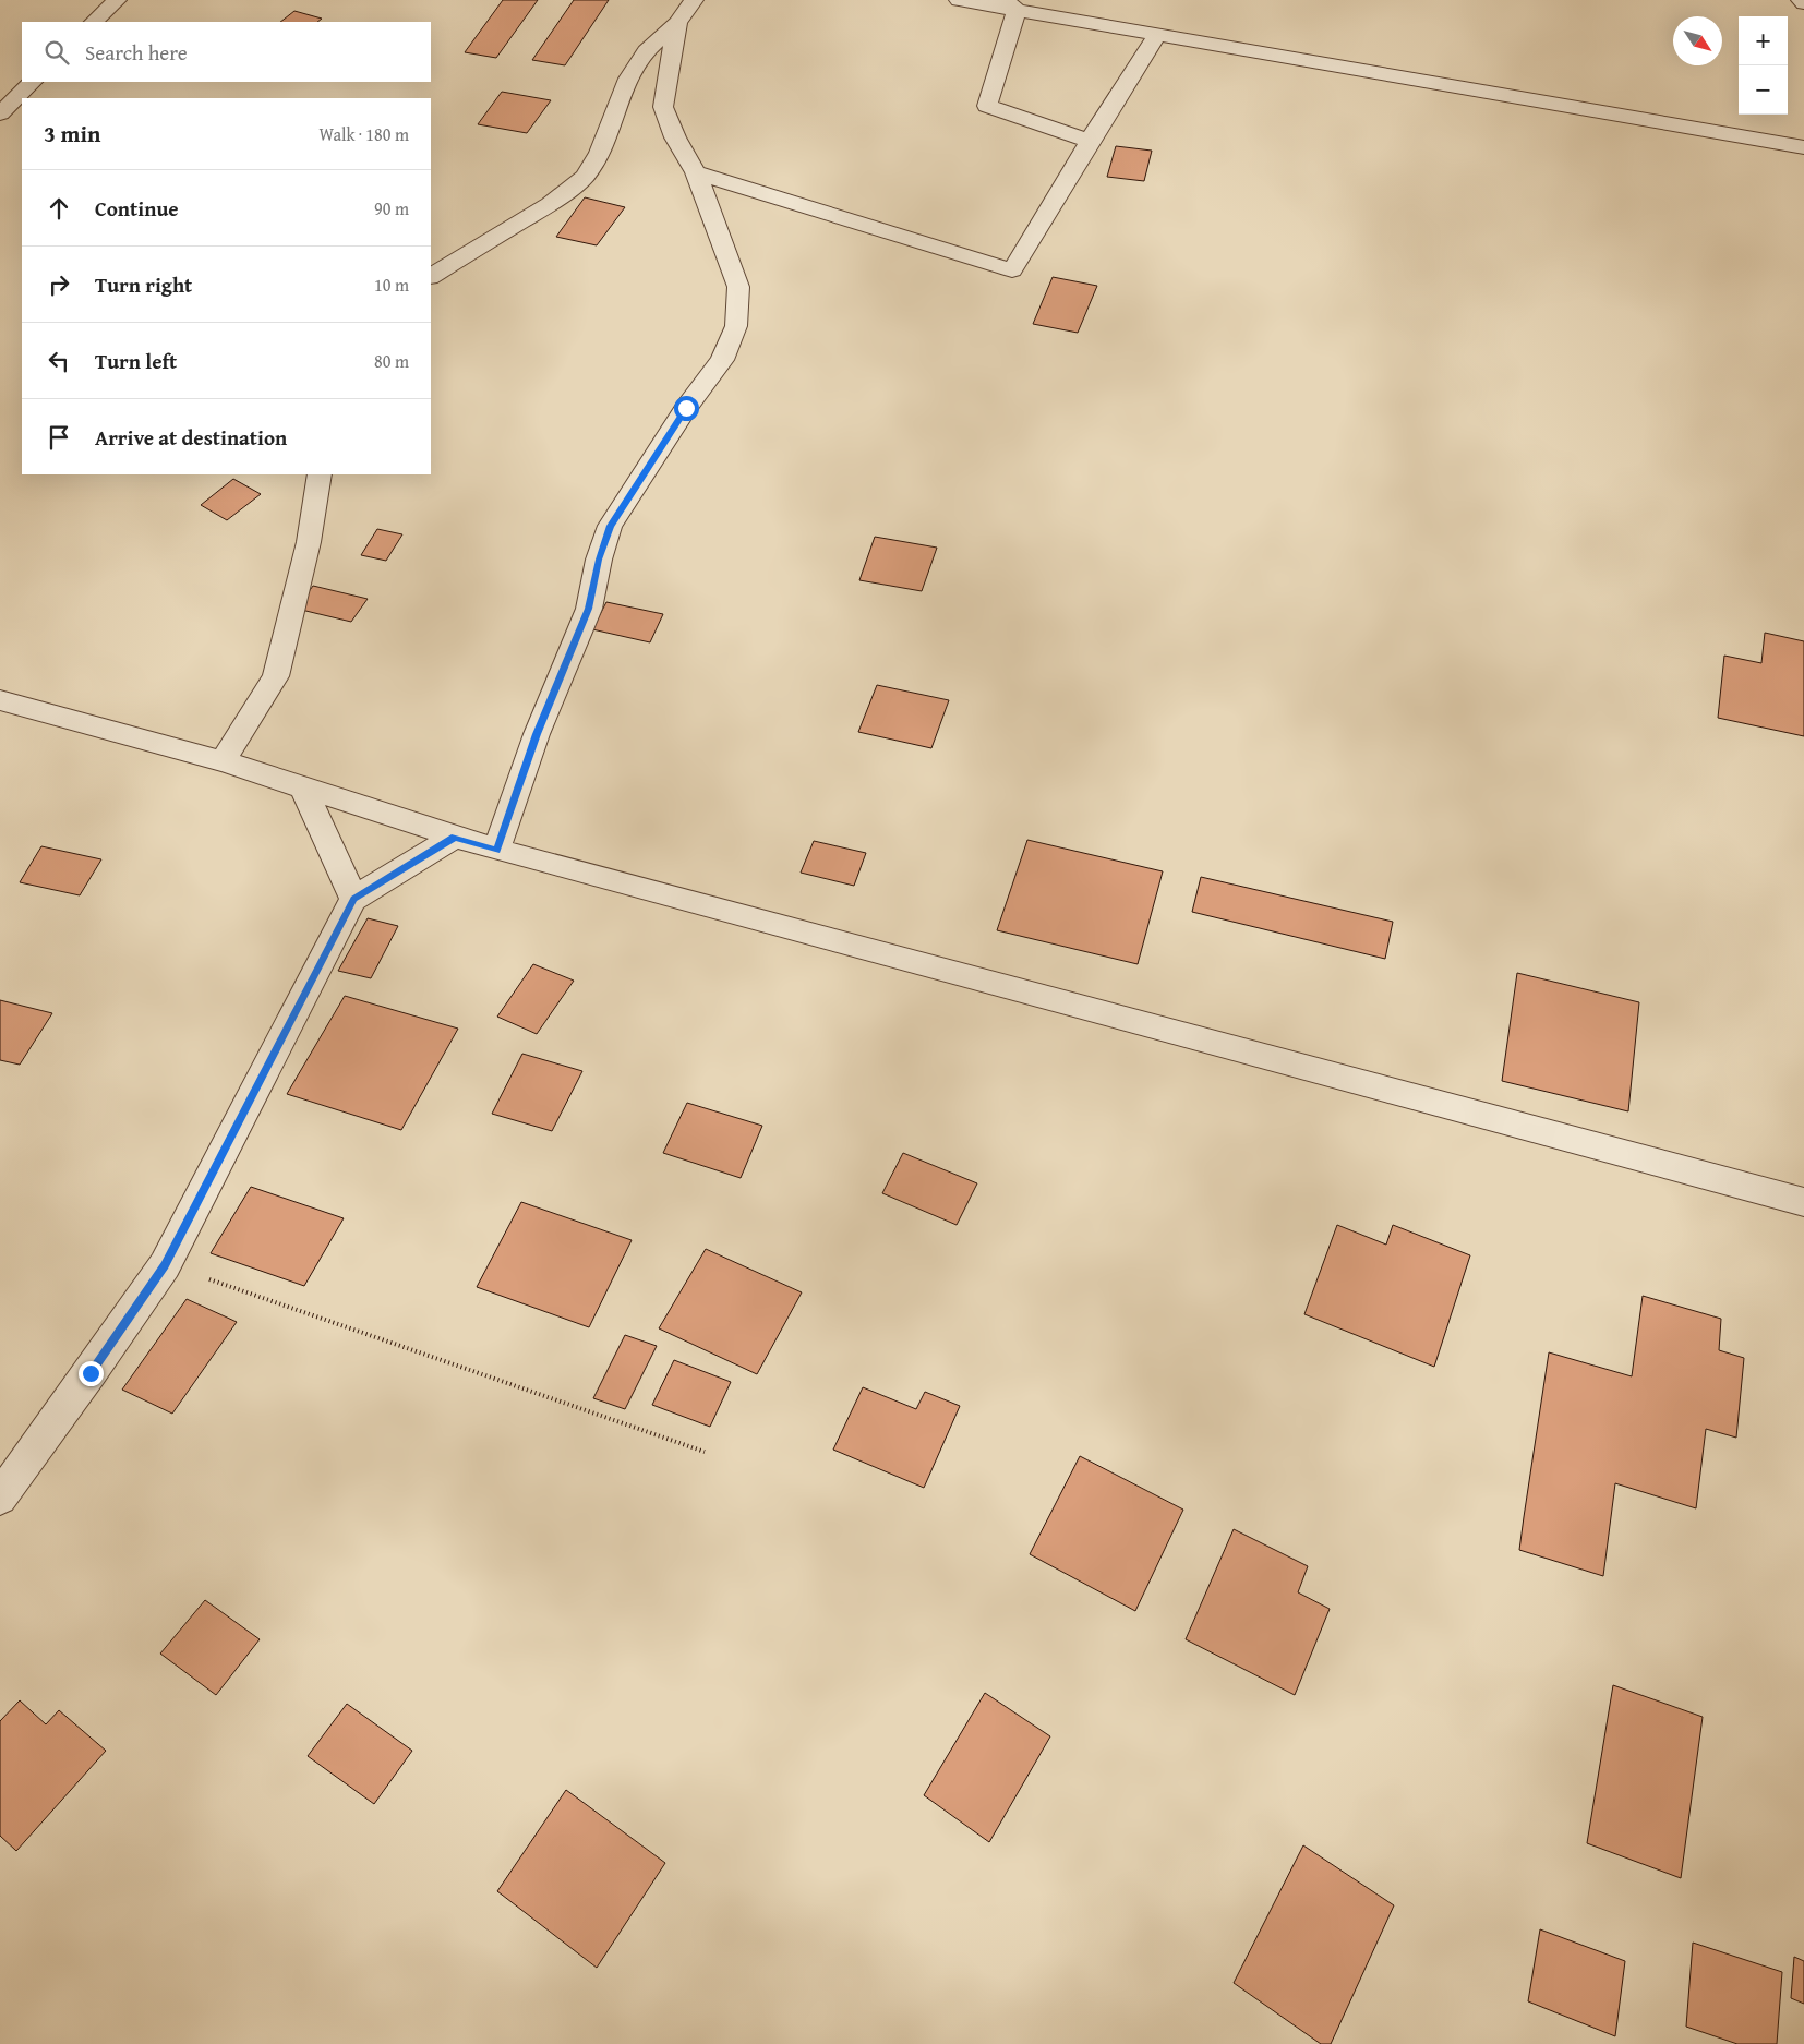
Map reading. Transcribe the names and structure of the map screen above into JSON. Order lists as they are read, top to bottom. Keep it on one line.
{"north":"bottom right","page":{"map_buttons":["+","−"],"search":"Search here","heading":["3 min","Walk · 180 m"],"list":[["Continue","90 m"],["Turn right","10 m"],["Turn left","80 m"],"Arrive at destination"]}}
